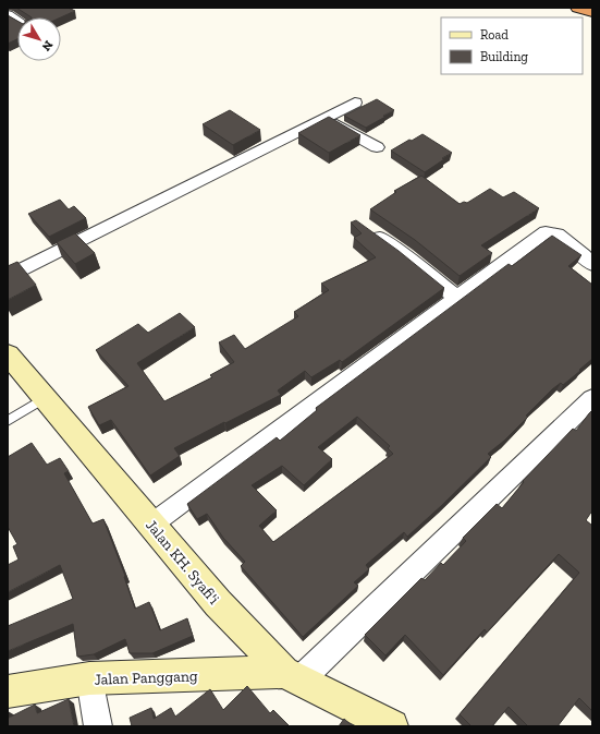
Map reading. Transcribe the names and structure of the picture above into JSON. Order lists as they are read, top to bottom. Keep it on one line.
{"streets":{"main road":["Jalan KH. Syafi'i","Jalan Panggang"]},"crossings":[["Jalan KH. Syafi'i","Jalan Panggang"]],"legend":["Road","Building"],"north":"bottom right"}
